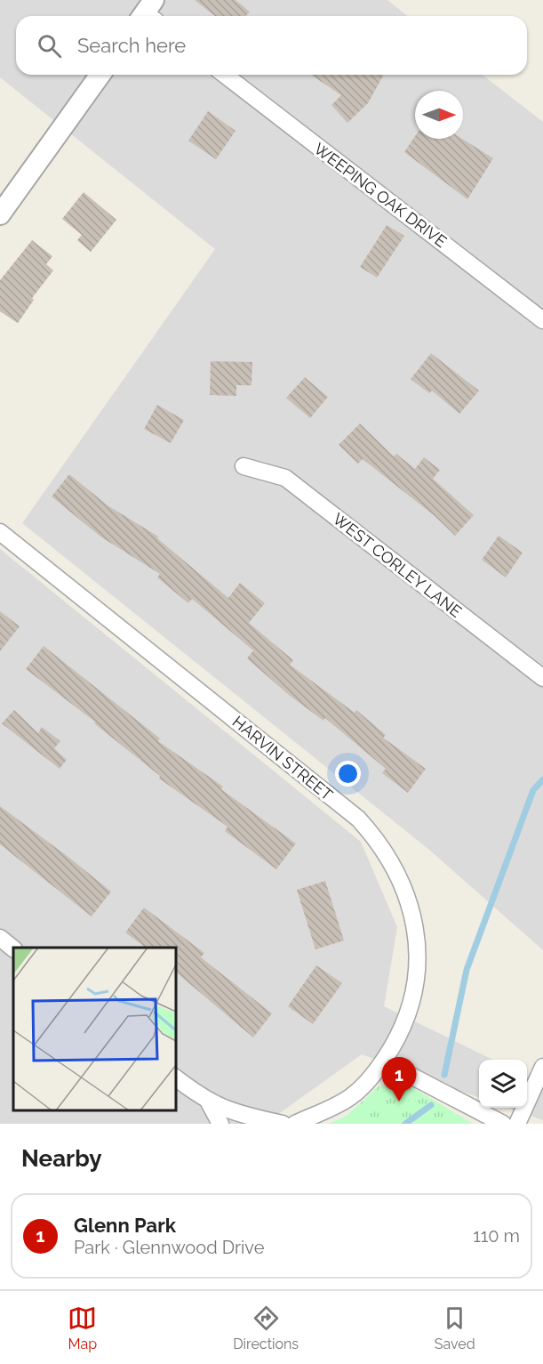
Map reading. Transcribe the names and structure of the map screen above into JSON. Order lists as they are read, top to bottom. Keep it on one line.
{"streets":{"street":["WEEPING OAK DRIVE","WEST CORLEY LANE","HARVIN STREET"]},"north":"right","page":{"search":"Search here","pins":"1","heading":"Nearby","list":[{"mark":"1","name":"Glenn Park","note":"Park · Glennwood Drive","value":"110 m"}],"nav":["Map","Directions","Saved"]}}
